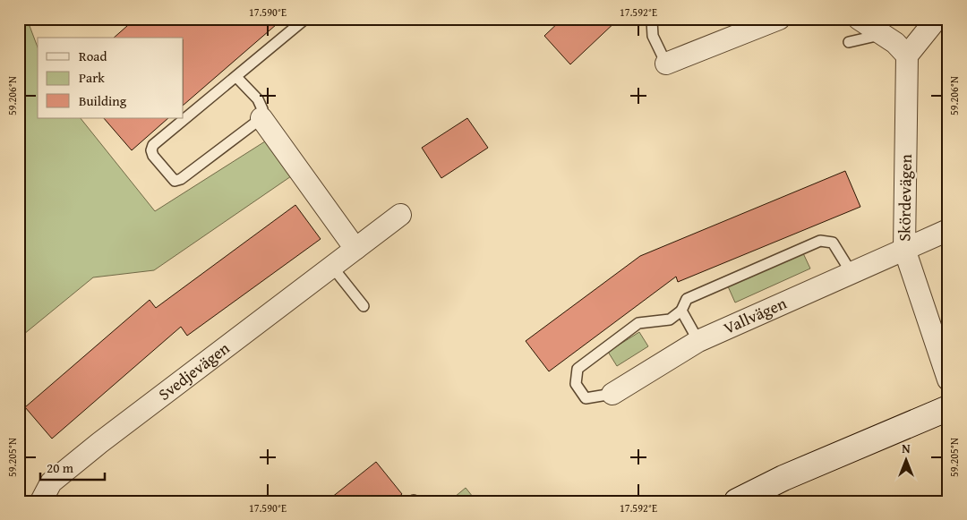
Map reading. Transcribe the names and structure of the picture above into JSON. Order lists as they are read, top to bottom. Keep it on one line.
{"streets":{"street":["Skördevägen","Vallvägen","Svedjevägen"]},"crossings":[["Skördevägen","Vallvägen"]],"legend":["Road","Park","Building"],"scale_bar":"20 m","north":"top","coordinates":["17.590°E","17.592°E","59.206°N","59.205°N"]}
